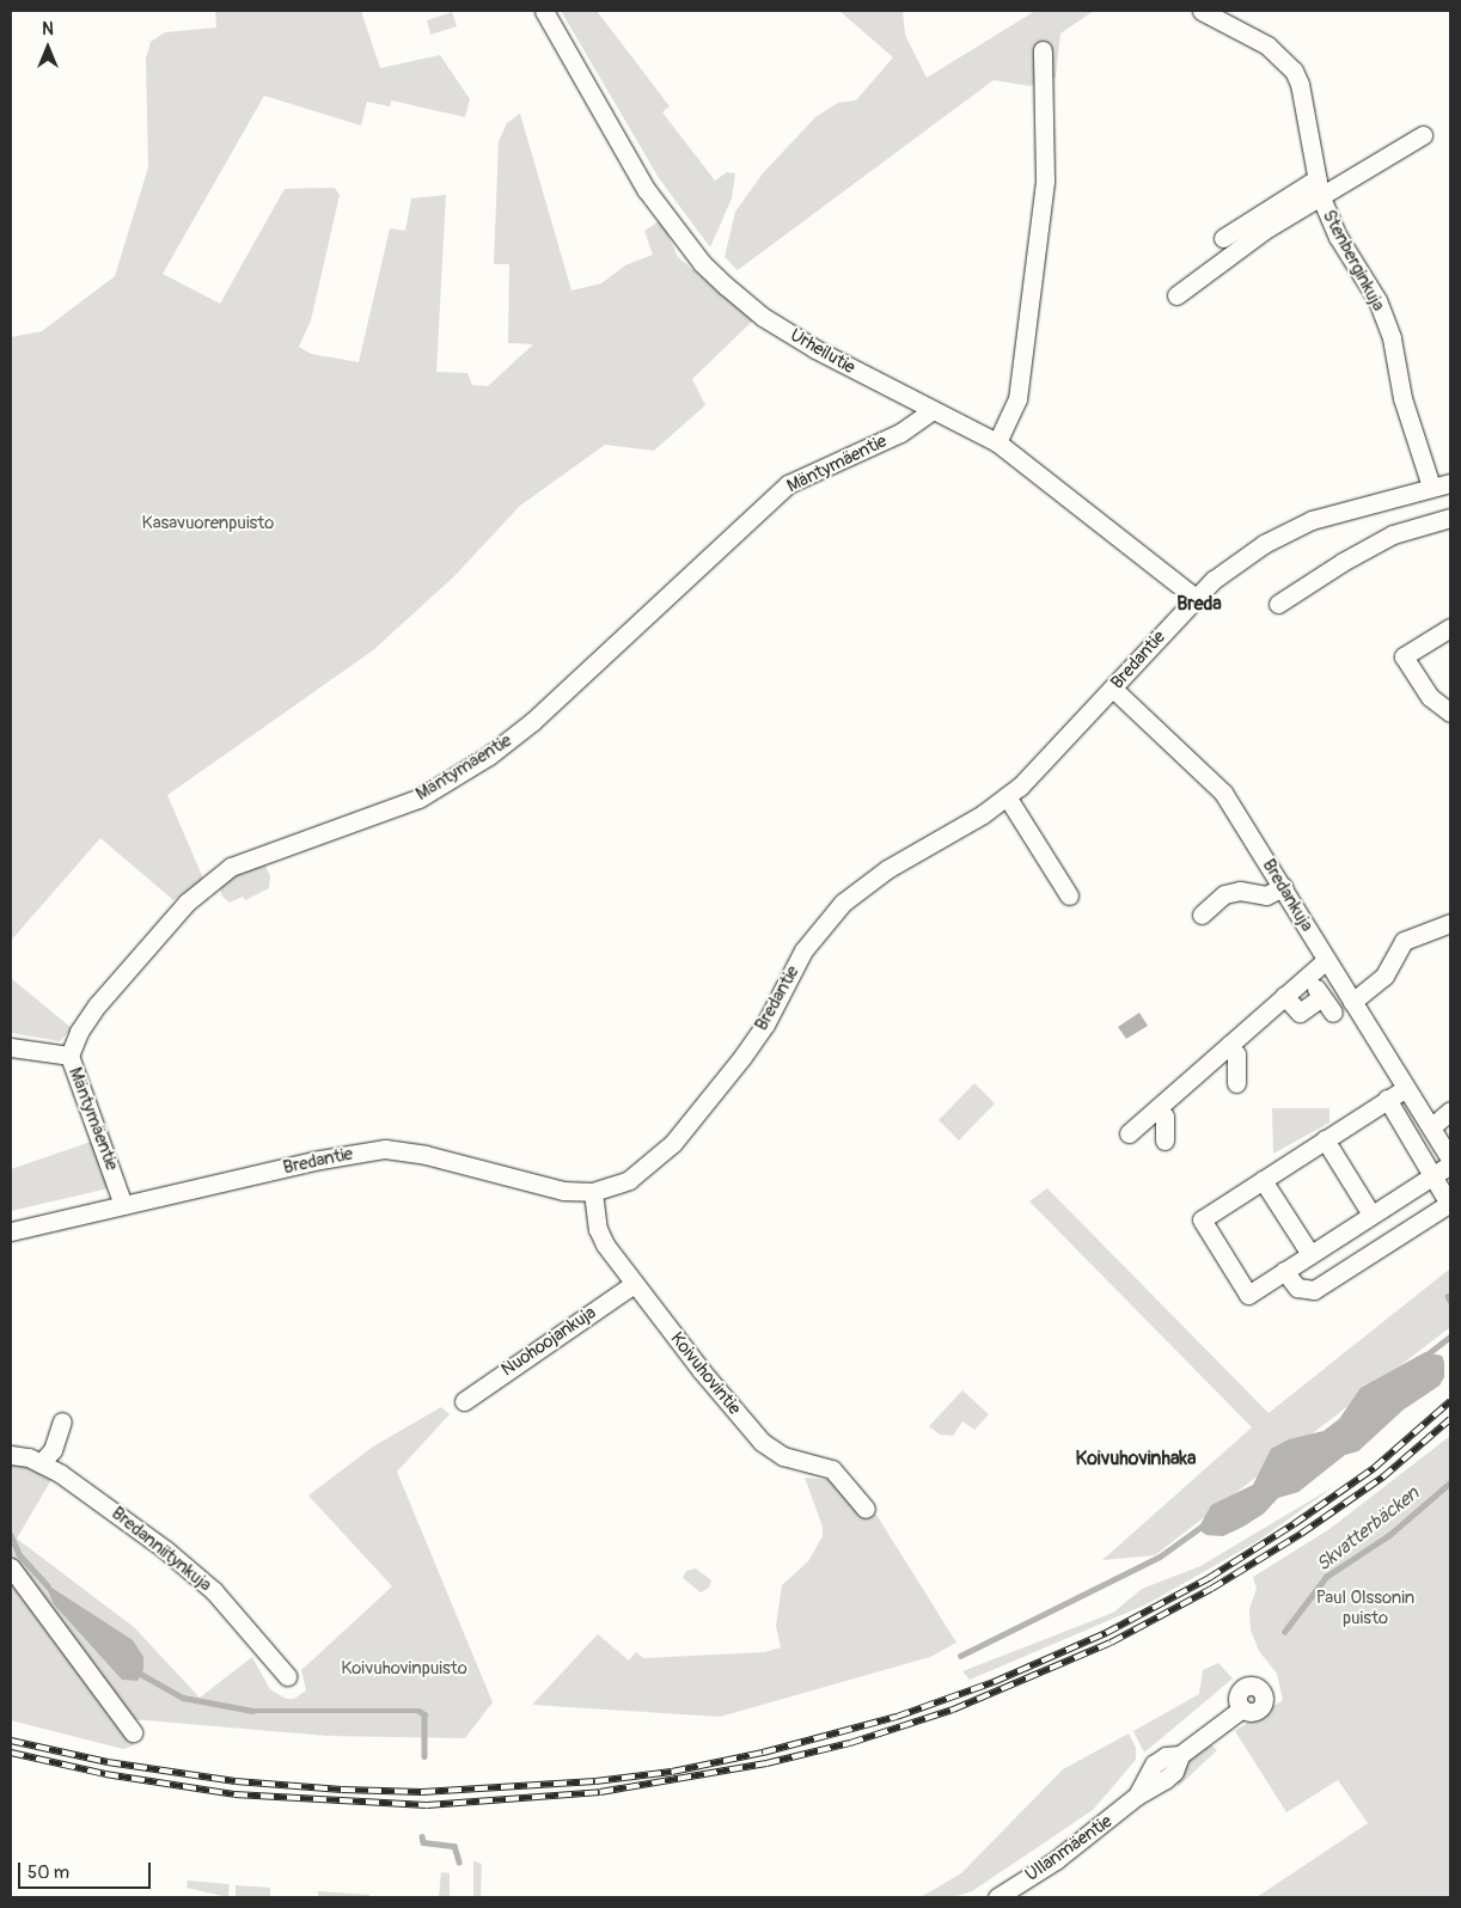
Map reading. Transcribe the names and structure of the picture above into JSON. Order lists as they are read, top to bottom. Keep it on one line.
{"streets":{"street":["Stenberginkuja","Urheilutie","Mäntymäentie","Bredantie","Bredankuja","Nuohoojankuja","Koivuhovintie","Bredanniitynkuja","Ullanmäentie"]},"crossings":[["Stenberginkuja","Bredantie"],["Urheilutie","Mäntymäentie"],["Urheilutie","Bredantie"],["Mäntymäentie","Bredantie"],["Bredantie","Bredankuja"],["Bredantie","Koivuhovintie"],["Nuohoojankuja","Koivuhovintie"]],"districts":["Breda","Koivuhovinhaka"],"water":["Skvatterbäcken"],"parks":["Kasavuorenpuisto","Paul Olssonin puisto","Koivuhovinpuisto"],"scale_bar":"50 m","north":"top"}
